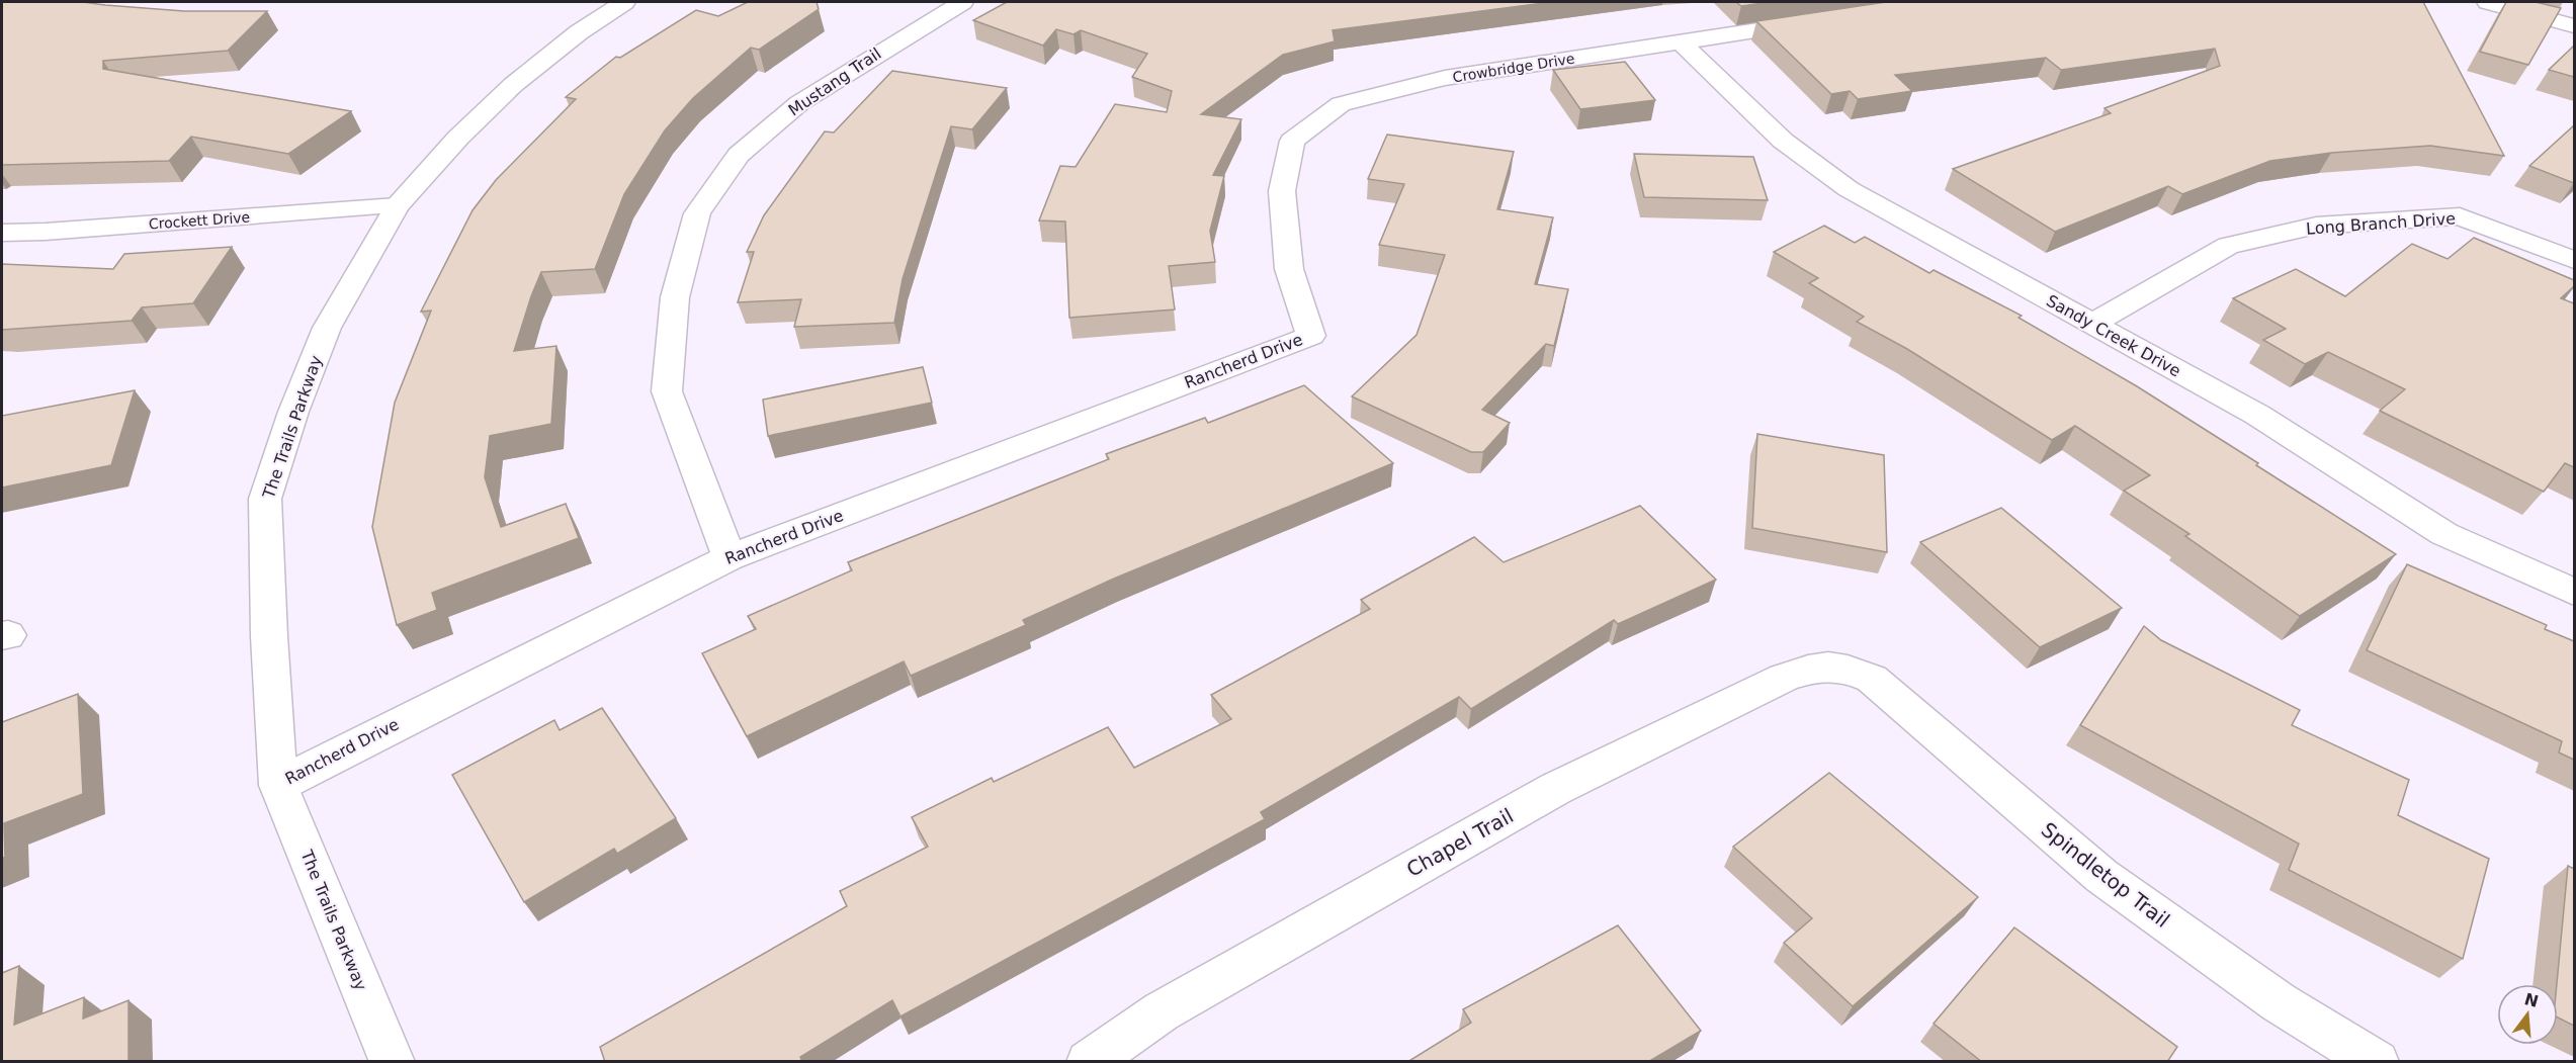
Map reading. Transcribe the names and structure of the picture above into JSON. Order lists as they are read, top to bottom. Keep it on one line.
{"streets":{"street":["Crowbridge Drive","Mustang Trail","Crockett Drive","Long Branch Drive","Sandy Creek Drive","Rancherd Drive","The Trails Parkway","Chapel Trail","Spindletop Trail"]},"crossings":[["Crowbridge Drive","Sandy Creek Drive"],["Crowbridge Drive","Rancherd Drive"],["Mustang Trail","Rancherd Drive"],["Crockett Drive","The Trails Parkway"],["Long Branch Drive","Sandy Creek Drive"],["Rancherd Drive","The Trails Parkway"],["Chapel Trail","Spindletop Trail"]],"north":"top"}
